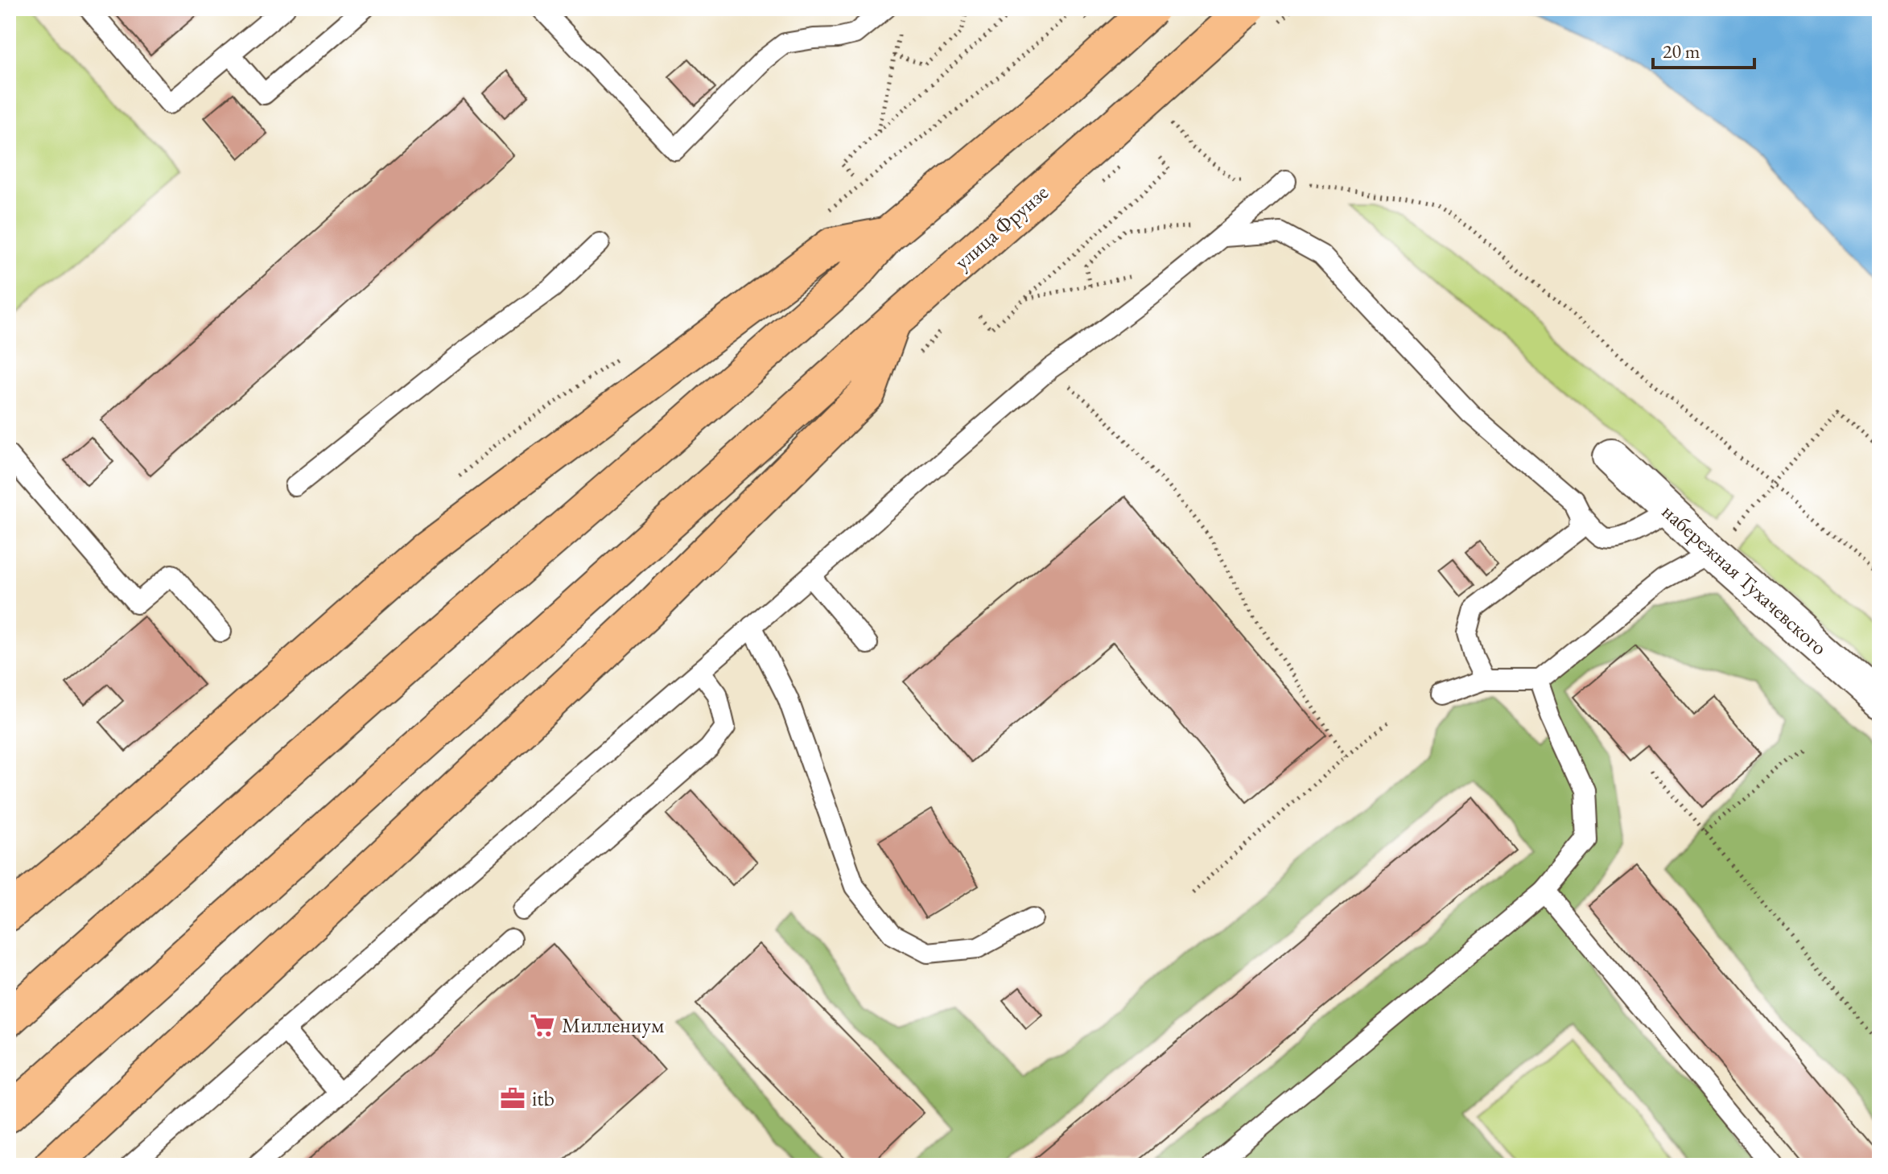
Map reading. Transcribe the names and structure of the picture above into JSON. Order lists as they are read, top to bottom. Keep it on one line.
{"streets":{"main road":["улица Фрунзе"],"street":["набережная Тухачевского"]},"places":{"supermarket":["Миллениум"],"office":["itb"]},"scale_bar":"20 m"}
